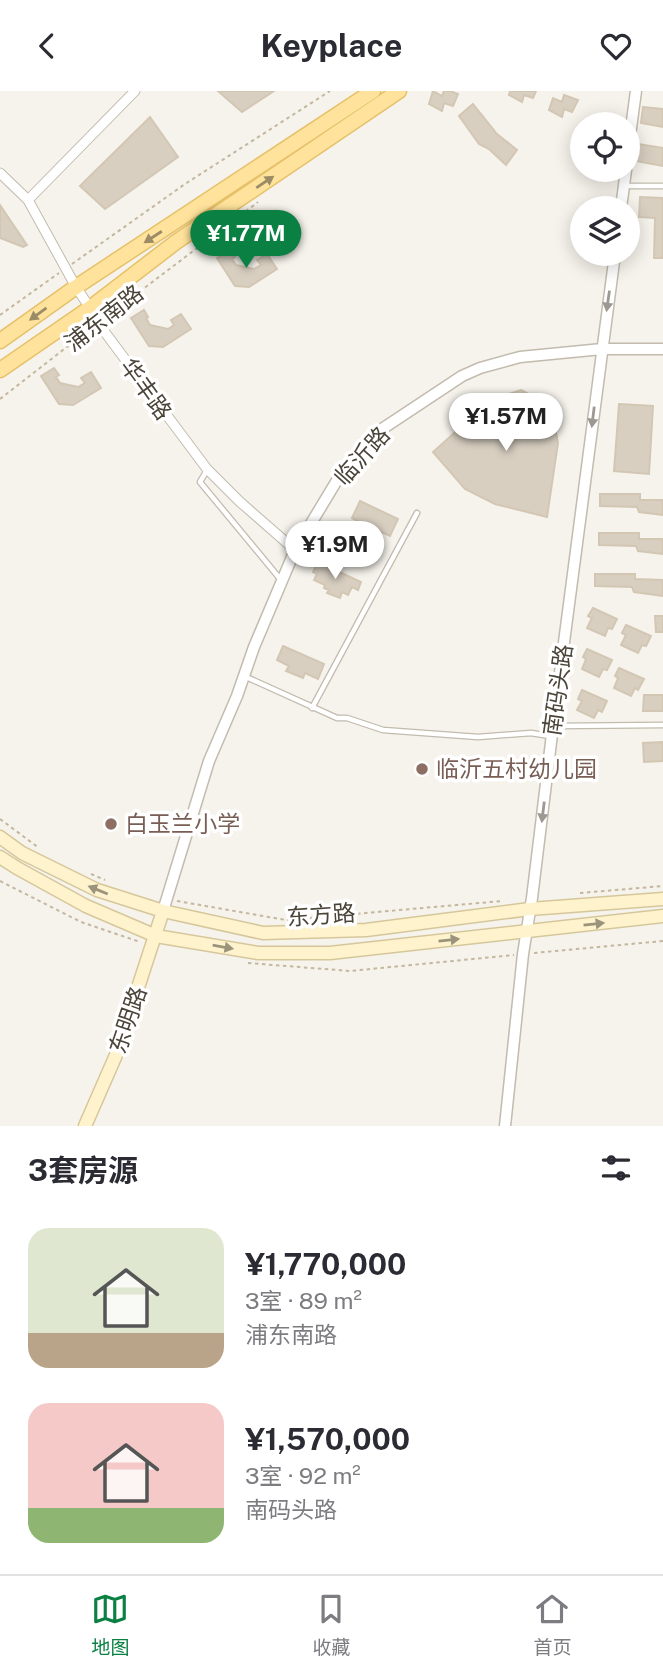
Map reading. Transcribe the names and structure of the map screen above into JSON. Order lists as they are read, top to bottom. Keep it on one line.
{"streets":{"main road":["浦东南路","东方路","东明路"],"street":["华丰路","临沂路","南码头路"]},"crossings":[["浦东南路","华丰路"],["华丰路","临沂路"],["临沂路","南码头路"],["临沂路","东方路"],["临沂路","东明路"],["南码头路","东方路"],["东方路","东明路"]],"one_way":["南码头路"],"places":["临沂五村幼儿园","白玉兰小学"],"page":{"header":"Keyplace","price":["¥1.77M","¥1.57M","¥1.9M"],"heading":"3套房源","list":[{"name":"¥1,770,000","note":"3室 · 89 m² · 浦东南路"},{"name":"¥1,570,000","note":"3室 · 92 m² · 南码头路"}],"tabs":["地图","收藏","首页"]}}
